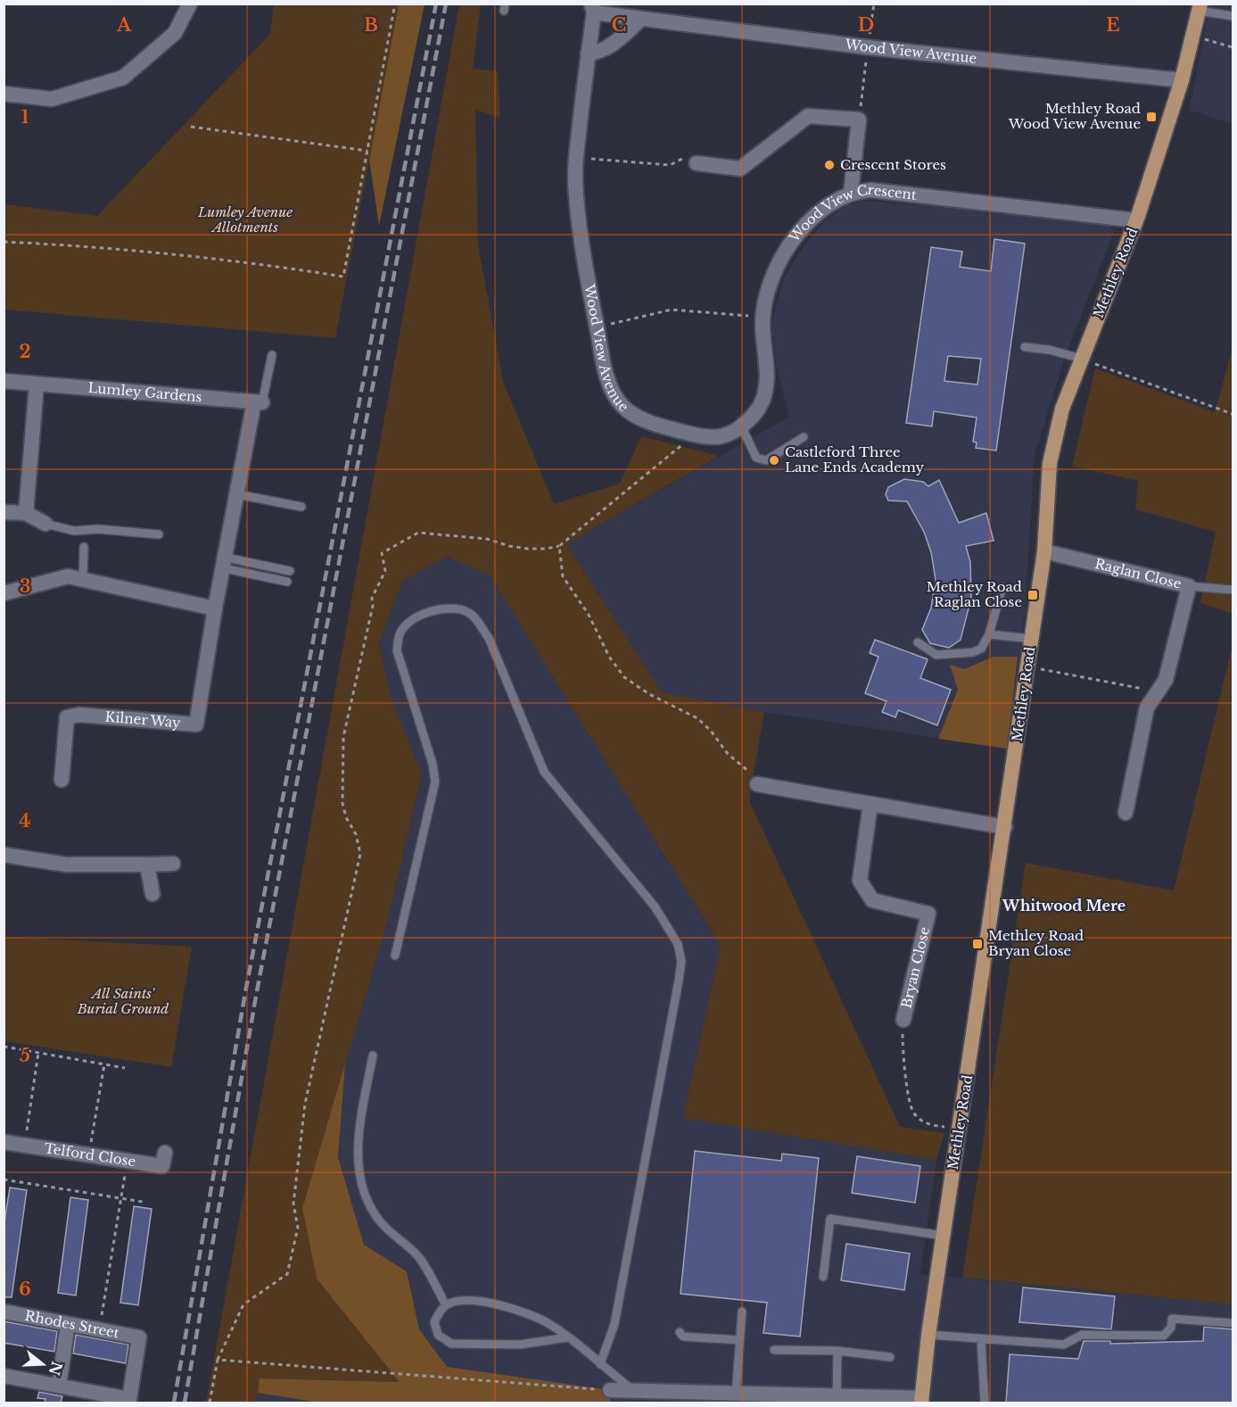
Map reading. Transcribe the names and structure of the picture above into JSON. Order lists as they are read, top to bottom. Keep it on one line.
{"streets":{"main road":["Methley Road"],"street":["Wood View Avenue","Wood View Crescent","Lumley Gardens","Raglan Close","Kilner Way","Bryan Close","Telford Close","Rhodes Street"]},"crossings":[["Wood View Avenue","Wood View Crescent"],["Wood View Avenue","Methley Road"],["Wood View Crescent","Methley Road"],["Methley Road","Raglan Close"]],"districts":["Whitwood Mere"],"parks":["Lumley Avenue Allotments","All Saints' Burial Ground"],"places":{"transit":["Methley Road Wood View Avenue","Methley Road Raglan Close","Methley Road Bryan Close"],"other":["Crescent Stores","Castleford Three Lane Ends Academy"]},"north":"right","grid":{"columns":["A","B","C","D","E"],"rows":["1","2","3","4","5","6"]}}
